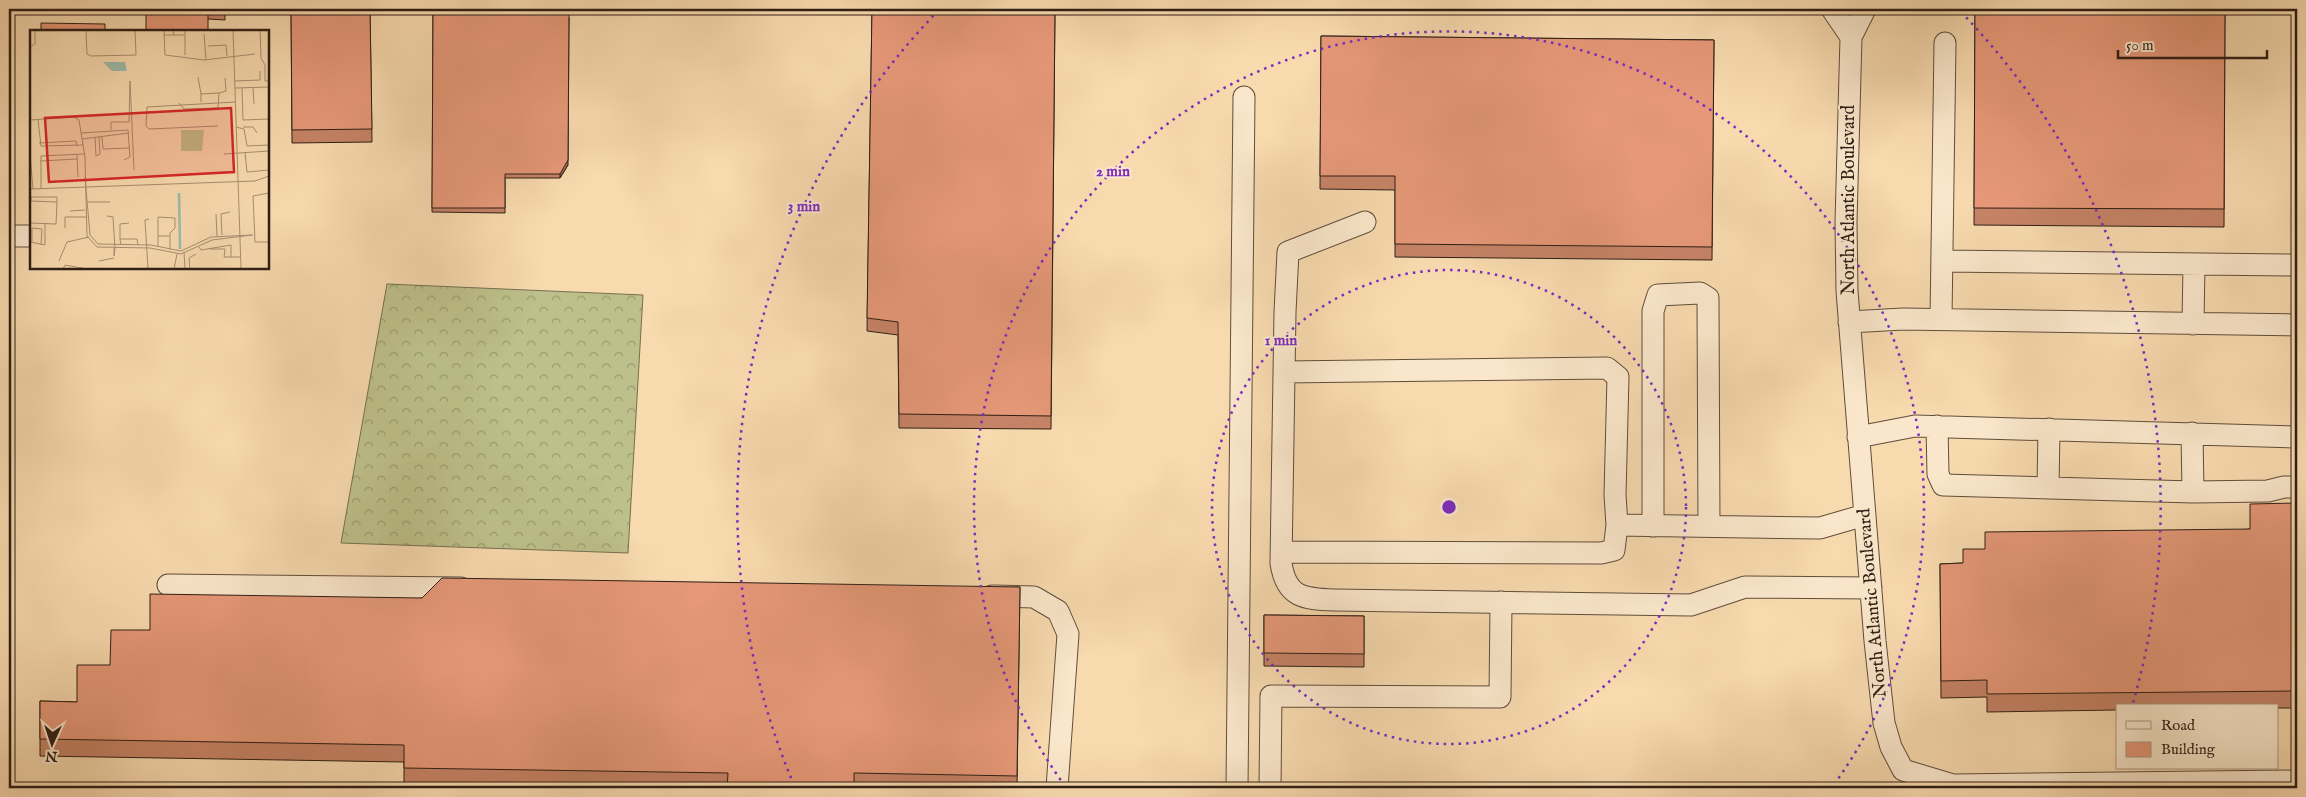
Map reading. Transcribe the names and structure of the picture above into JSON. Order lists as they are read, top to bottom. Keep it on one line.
{"streets":{"street":["North Atlantic Boulevard"]},"legend":["Road","Building"],"scale_bar":"50 m","north":"bottom","rings":["2 min","3 min","1 min"]}
